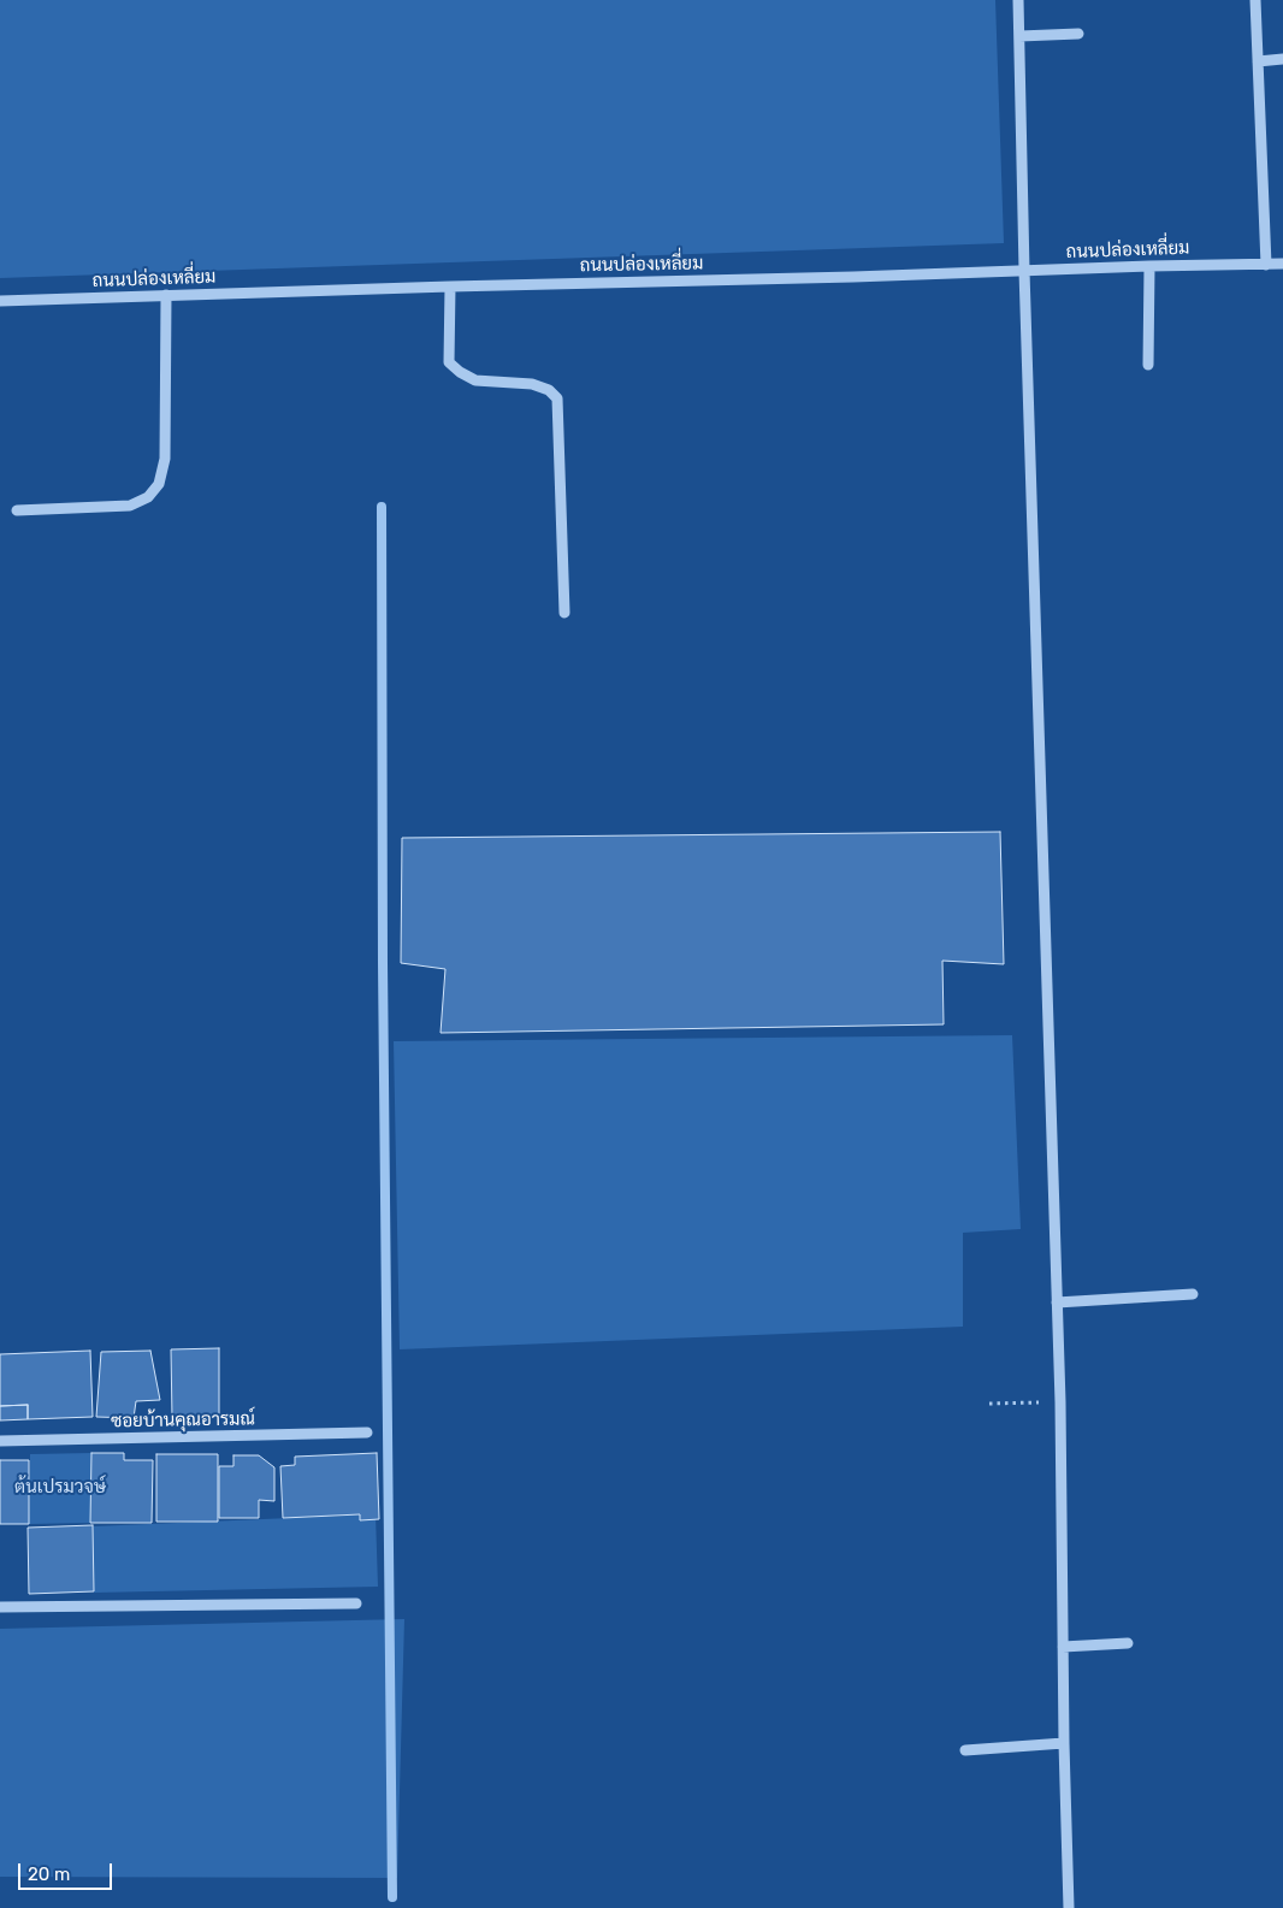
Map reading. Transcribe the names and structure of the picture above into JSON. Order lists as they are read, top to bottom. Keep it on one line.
{"streets":{"street":["ถนนปล่องเหลี่ยม","ซอยบ้านคุณอารมณ์"]},"parks":["ต้นเปรมวจษ์"],"scale_bar":"20 m"}
